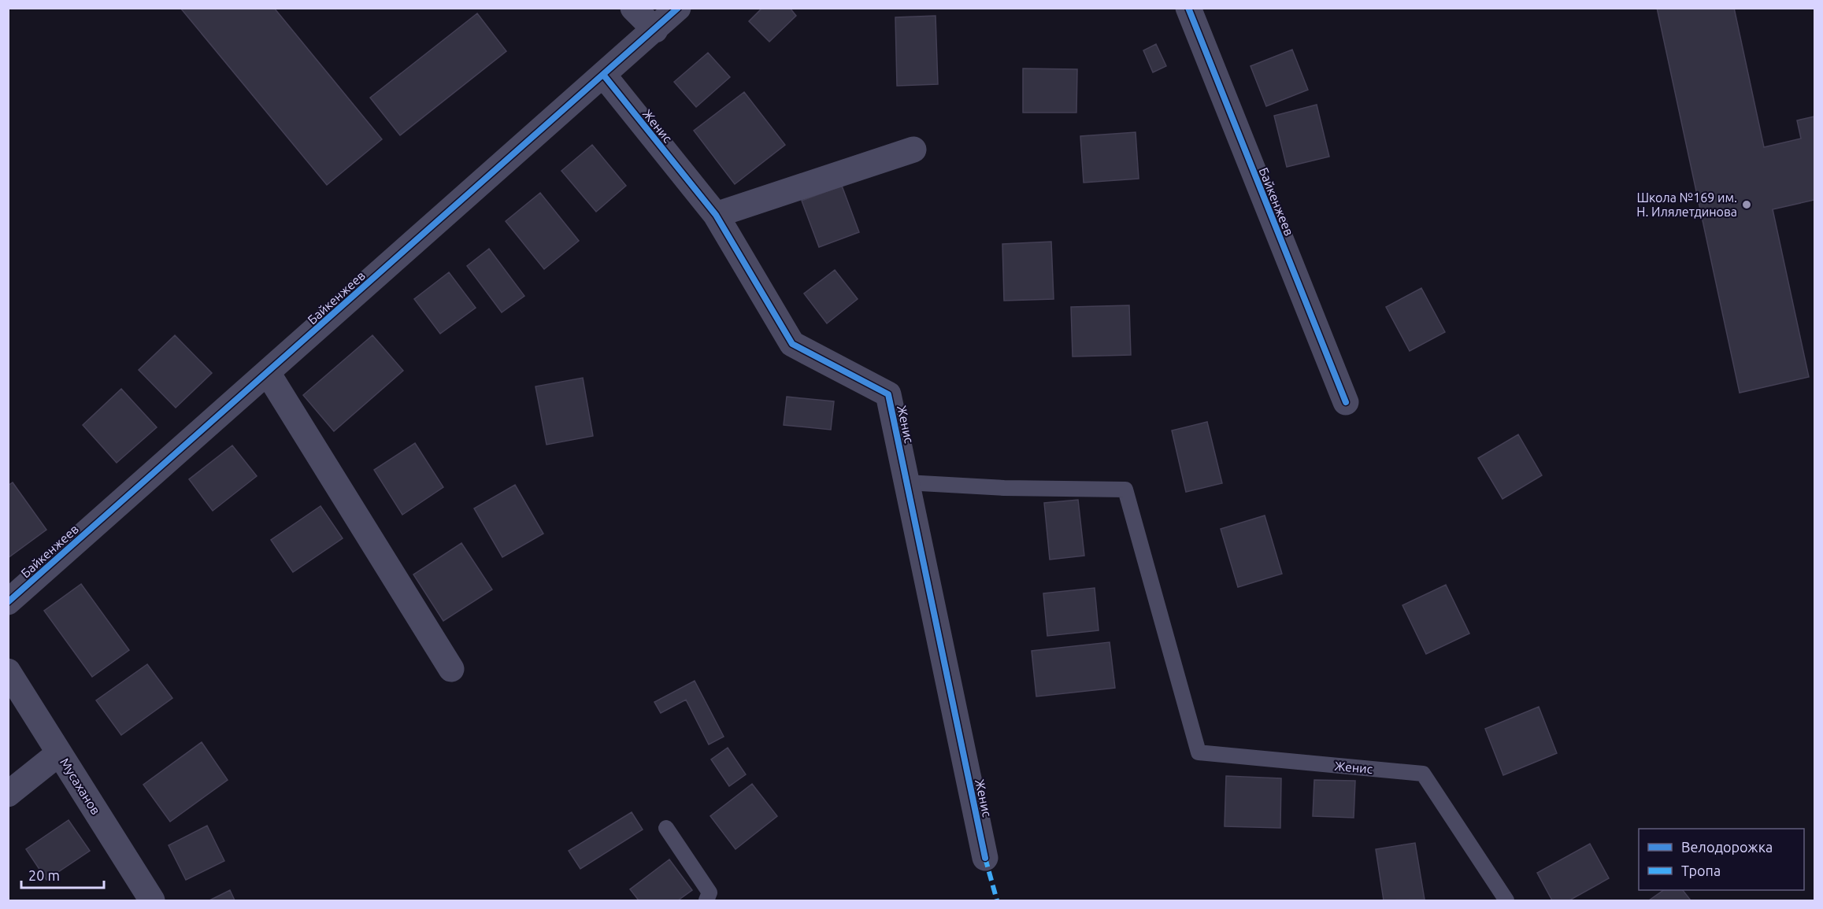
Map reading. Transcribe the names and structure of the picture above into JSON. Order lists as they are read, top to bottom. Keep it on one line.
{"streets":{"street":["Женис","Байкенжеев","Мусаханов"]},"crossings":[["Женис","Байкенжеев"]],"places":["Школа №169 им. Н. Илялетдинова"],"legend":["Велодорожка","Тропа"],"scale_bar":"20 m"}
